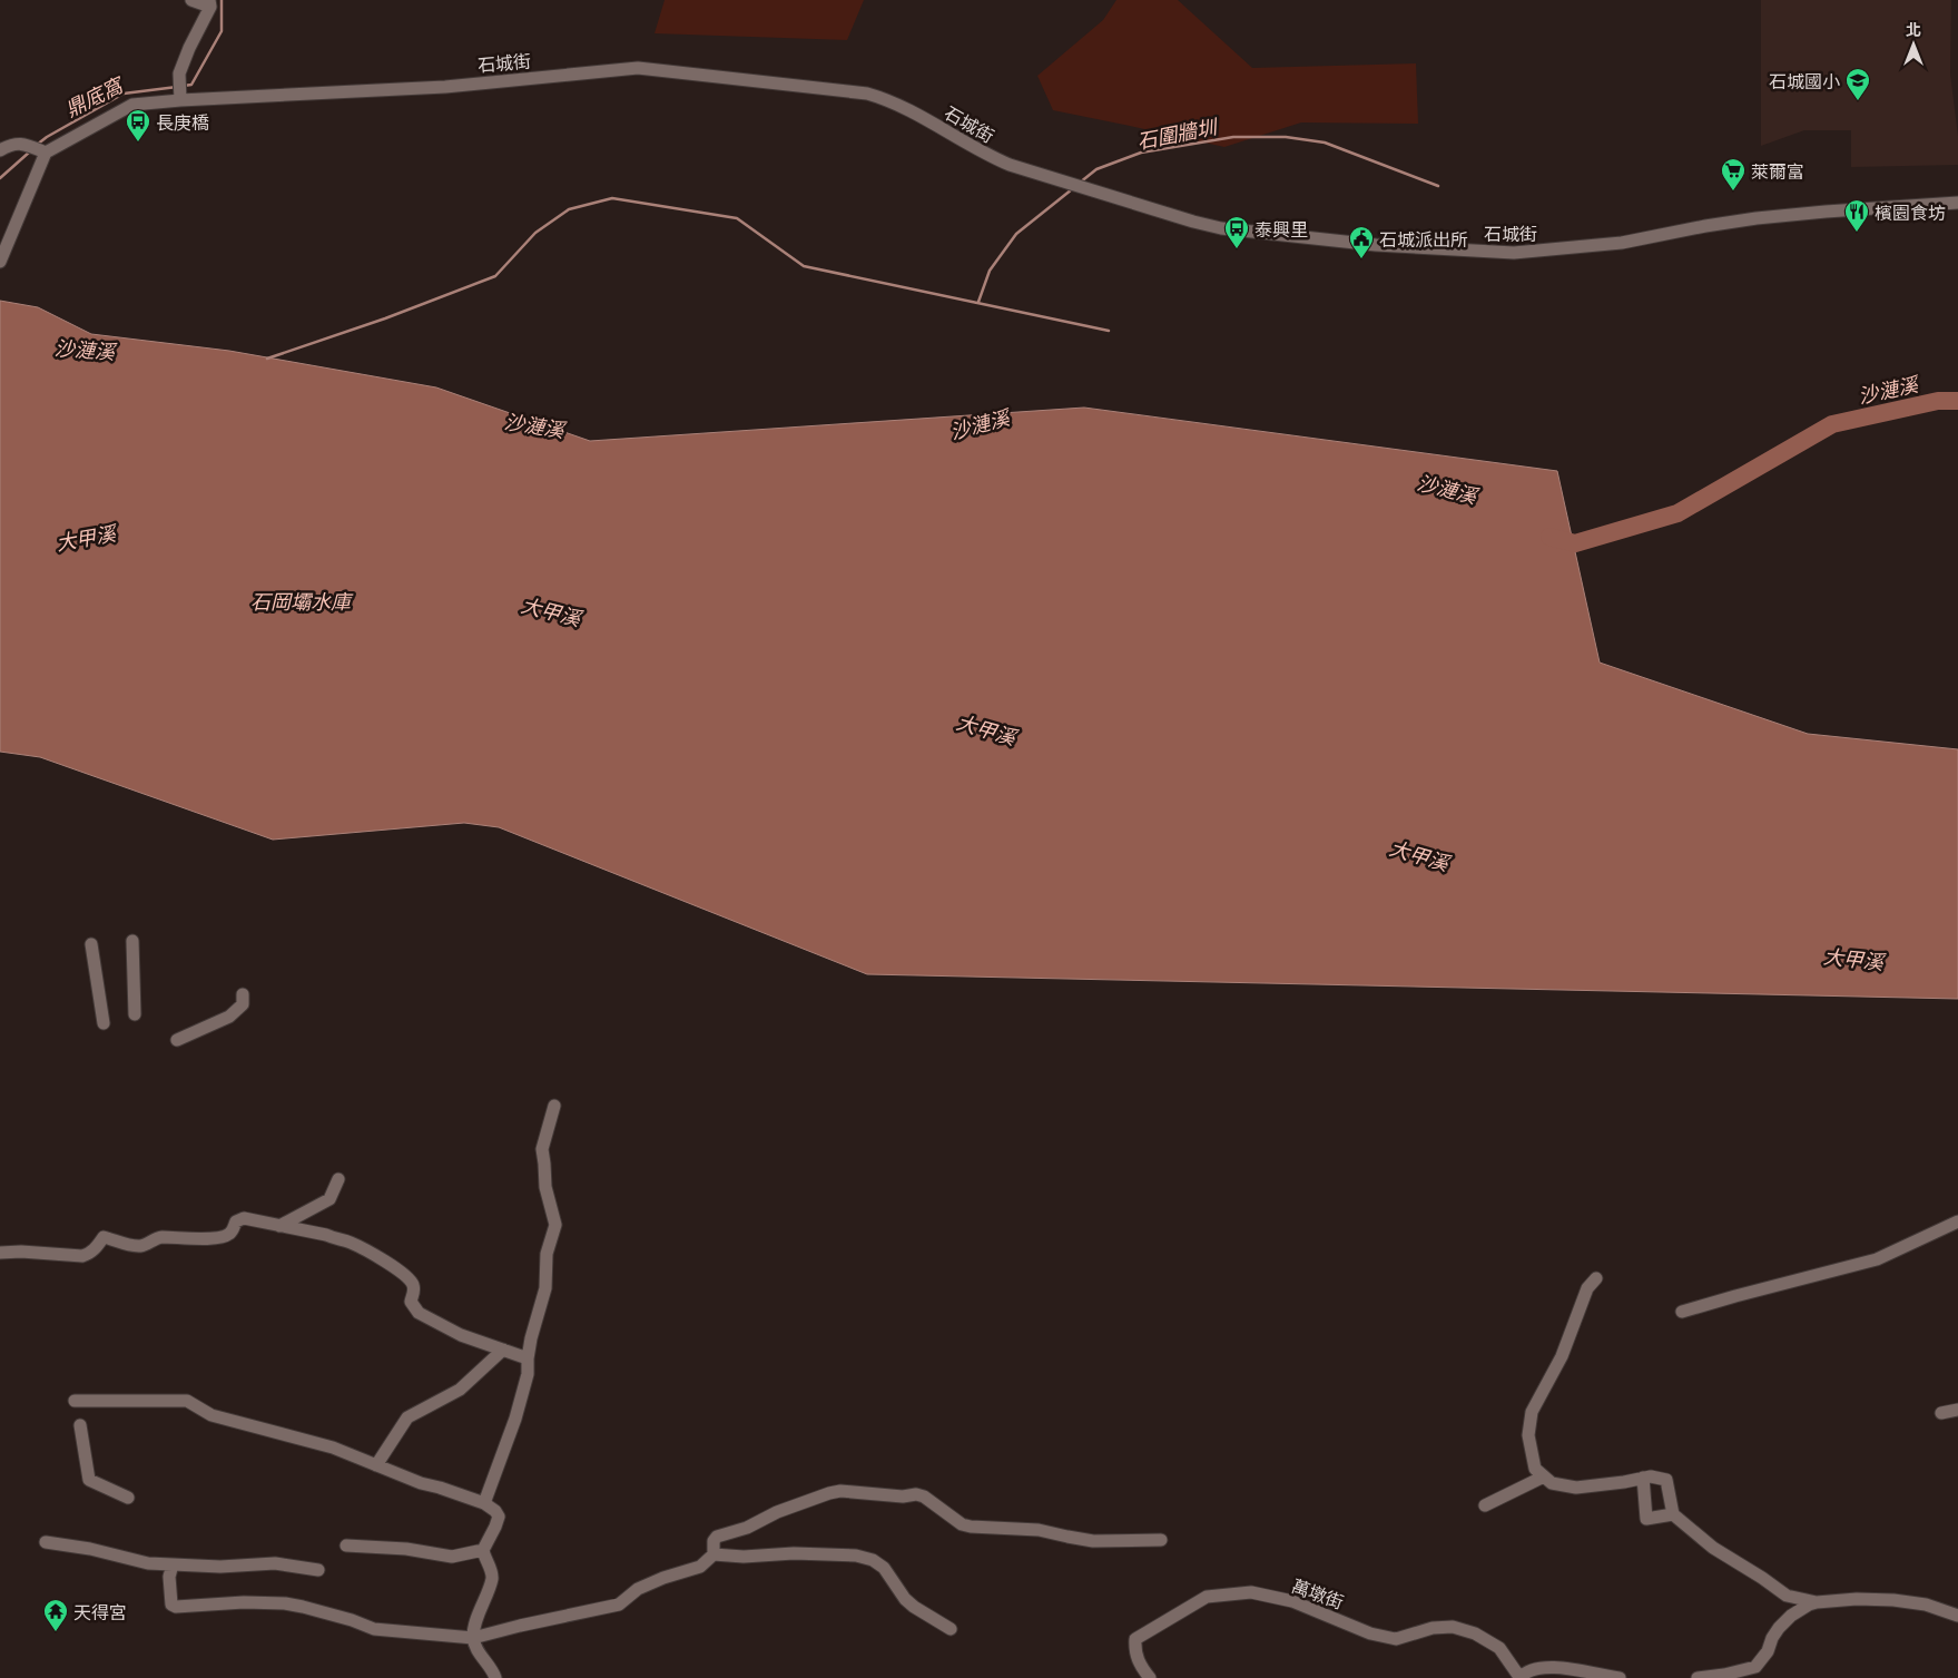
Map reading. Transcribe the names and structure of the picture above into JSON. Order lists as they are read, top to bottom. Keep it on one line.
{"streets":{"street":["石城街","萬墩街"]},"water":["鼎底窩","石圍牆圳","沙漣溪","大甲溪","石岡壩水庫"],"places":{"school or university":["石城國小"],"bus stop":["長庚橋","泰興里"],"supermarket":["萊爾富"],"restaurant":["檳園食坊"],"public building":["石城派出所"],"temple":["天得宮"]},"north":"top"}
